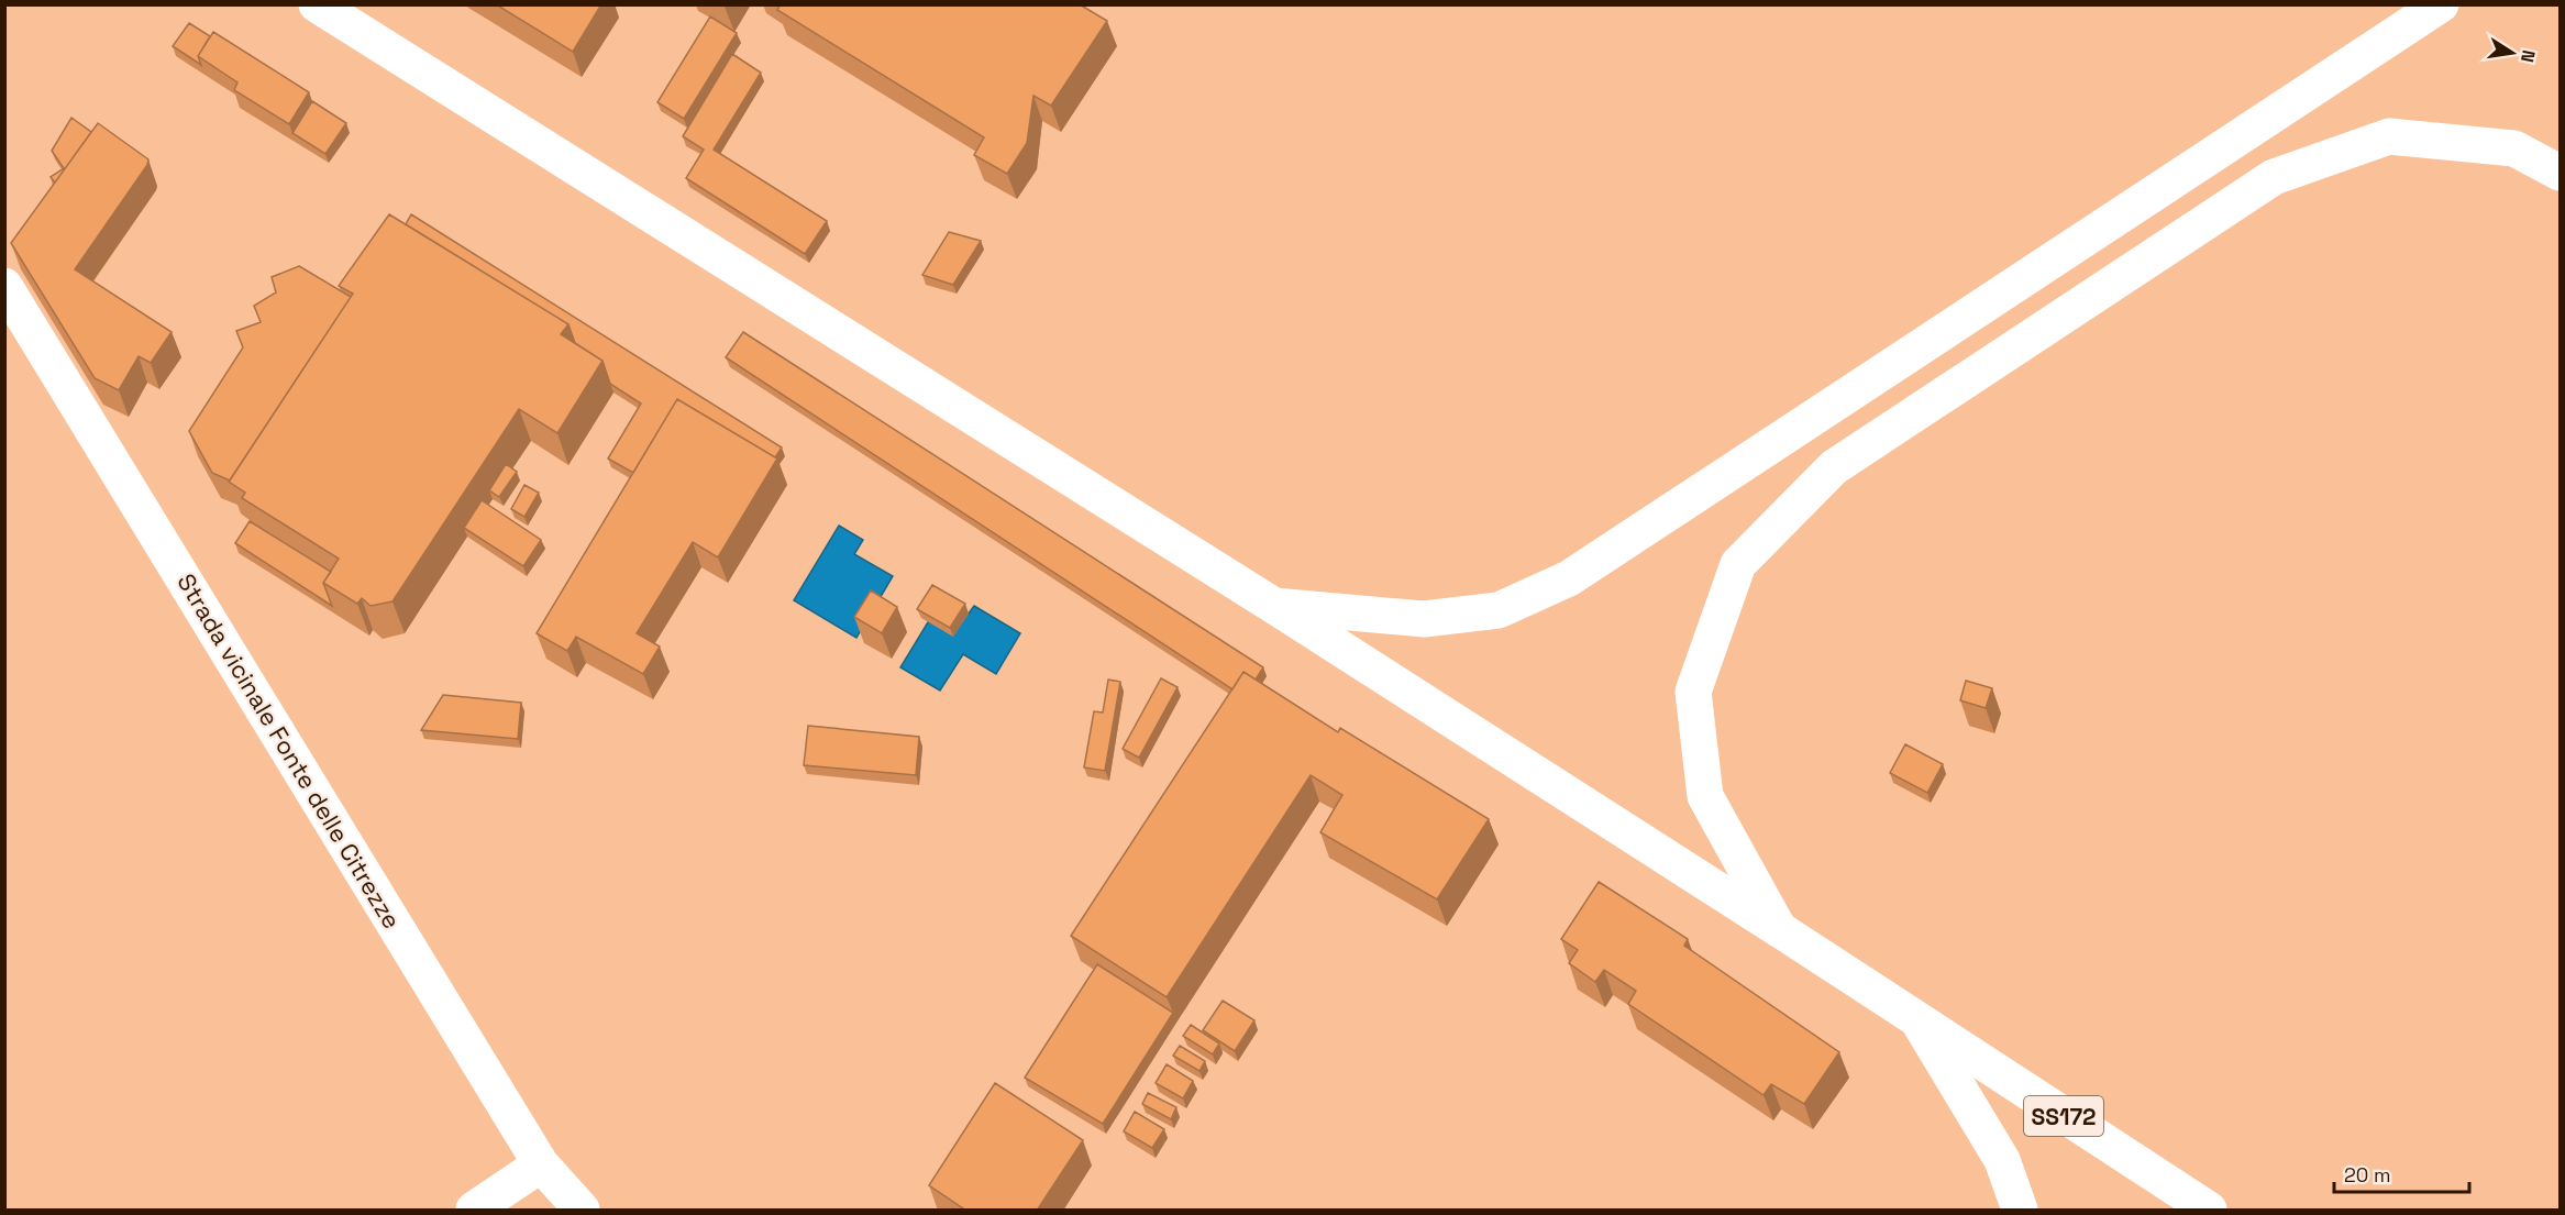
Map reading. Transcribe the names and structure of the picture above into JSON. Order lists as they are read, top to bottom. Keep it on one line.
{"streets":{"main road":["Strada vicinale Fonte delle Citrezze","SS172"]},"scale_bar":"20 m","north":"right"}
